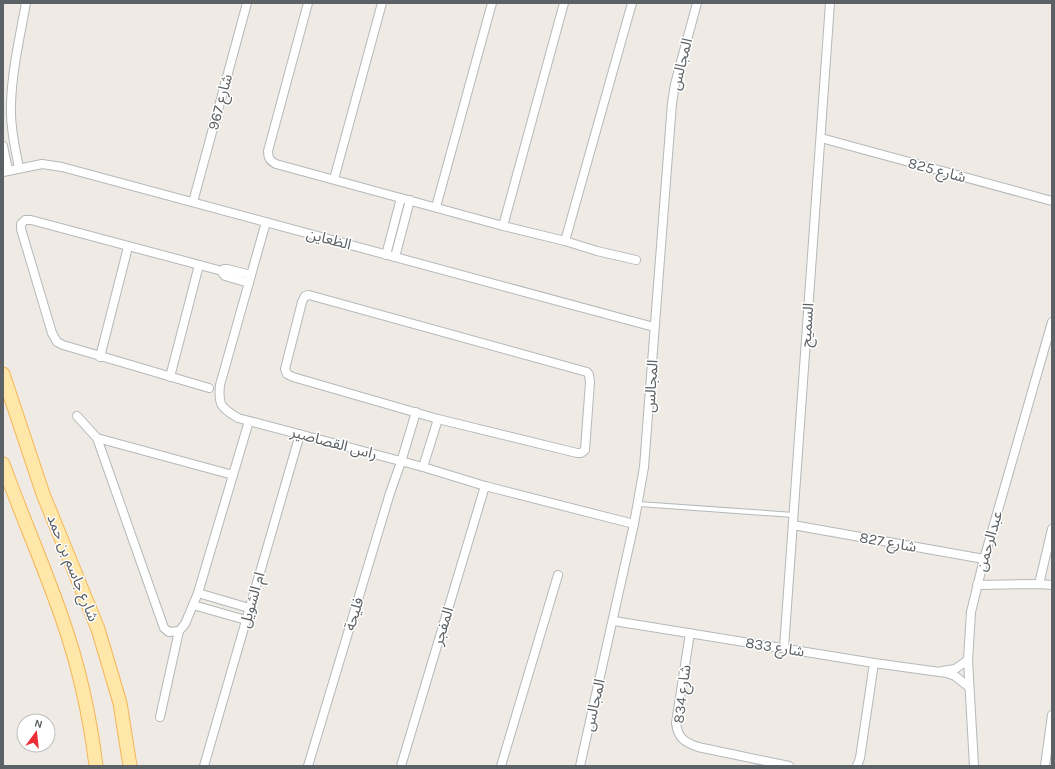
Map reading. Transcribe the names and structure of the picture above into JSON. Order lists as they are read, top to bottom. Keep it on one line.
{"streets":{"main road":["شارع جاسم بن حمد"],"street":["المجالس","شارع 967","شارع 825","الظعاين","السميح","راس القصاصير","عبدالرحمن","شارع 827","ام الشويل","فليحة","المفجر","شارع 833","شارع 834"]},"crossings":[["المجالس","الظعاين"],["المجالس","راس القصاصير"],["المجالس","شارع 833"],["شارع 967","الظعاين"],["شارع 825","السميح"],["الظعاين","راس القصاصير"],["السميح","شارع 827"],["السميح","شارع 833"],["راس القصاصير","ام الشويل"],["راس القصاصير","فليحة"],["راس القصاصير","المفجر"],["عبدالرحمن","شارع 827"],["عبدالرحمن","شارع 833"],["شارع 833","شارع 834"]],"north":"top"}
